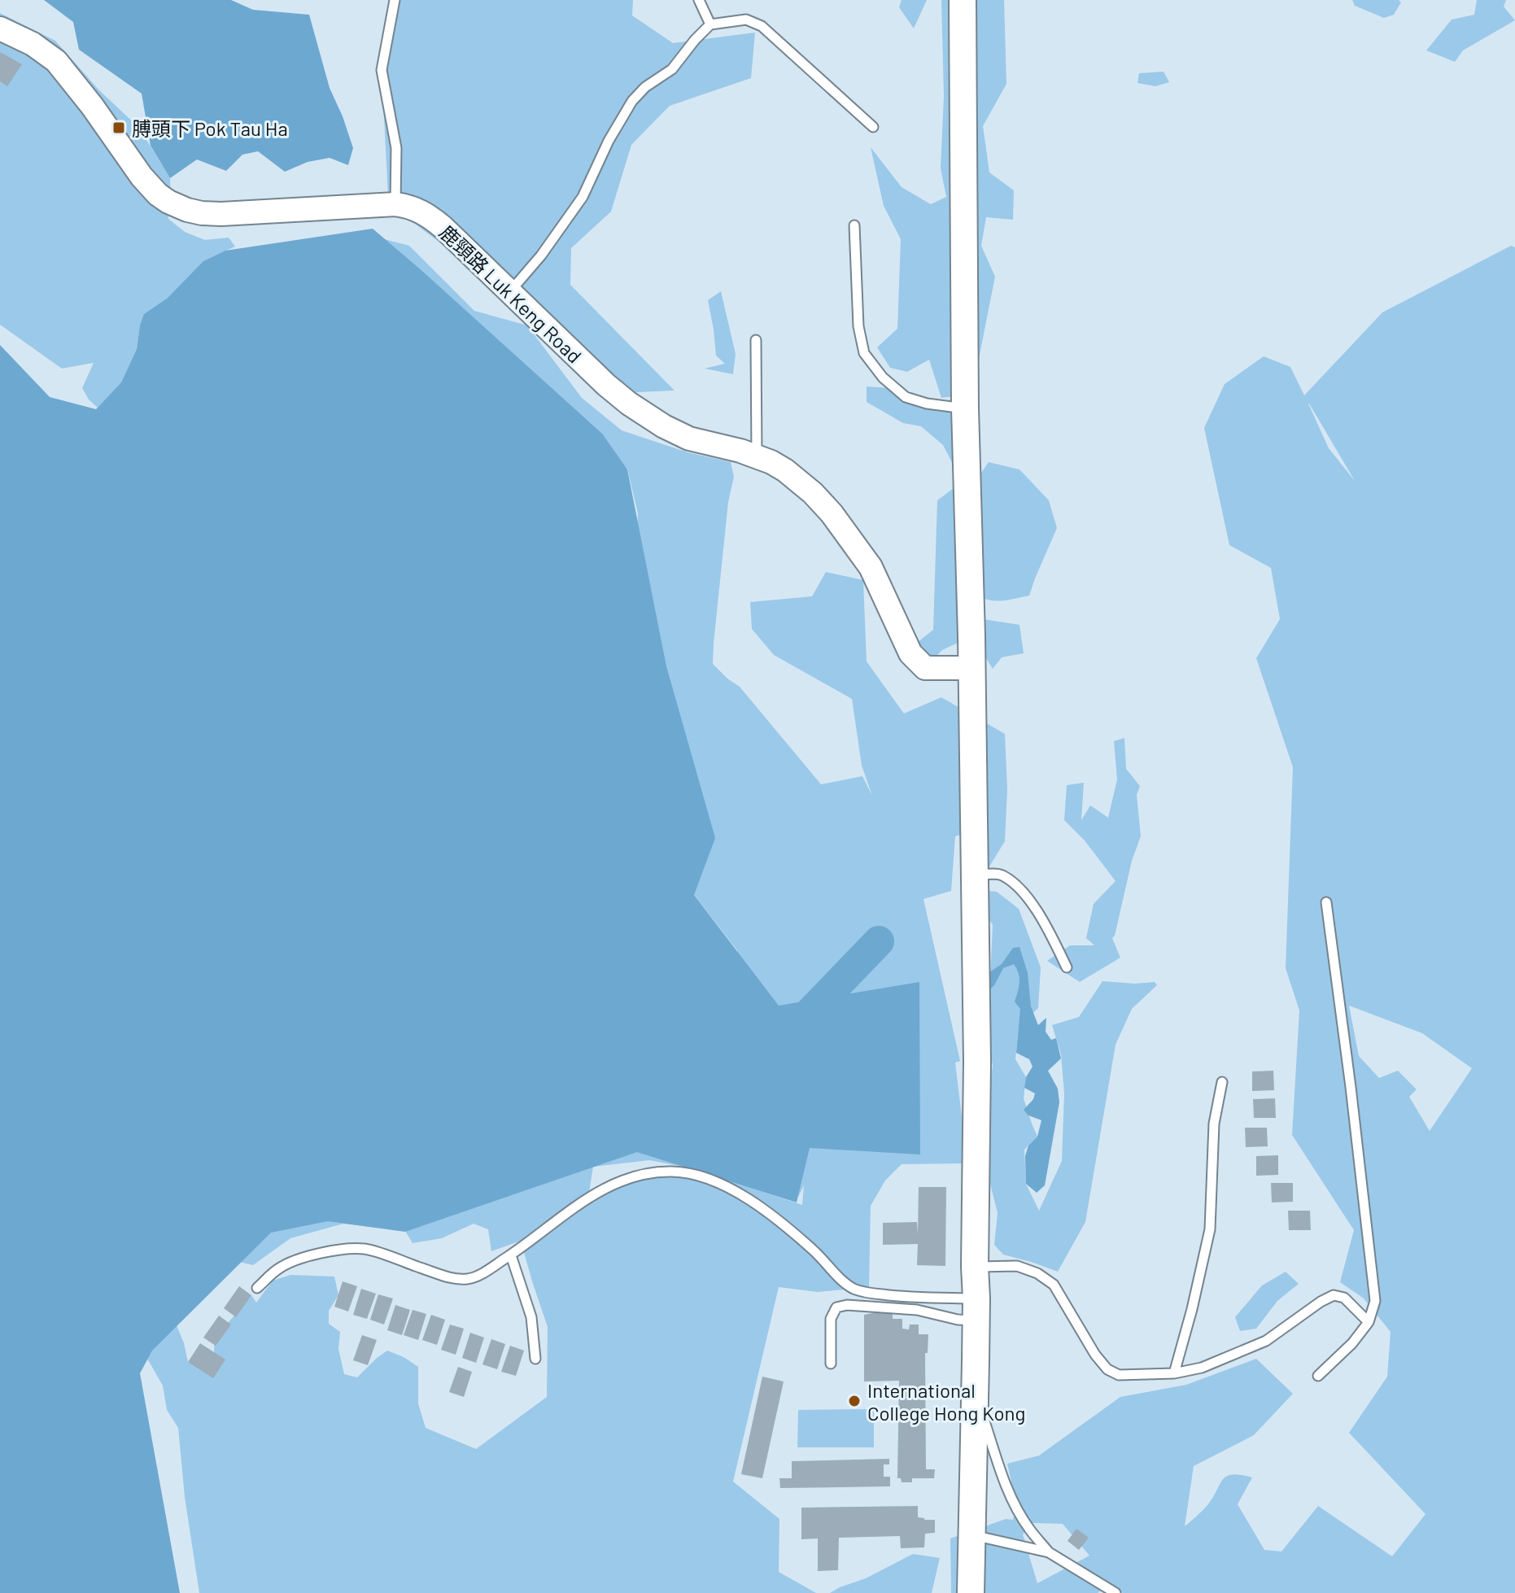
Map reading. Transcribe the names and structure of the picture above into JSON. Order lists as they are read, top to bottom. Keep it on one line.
{"streets":{"street":["鹿頸路 Luk Keng Road"]},"places":{"transit":["膊頭下 Pok Tau Ha"],"other":["International College Hong Kong"]}}
